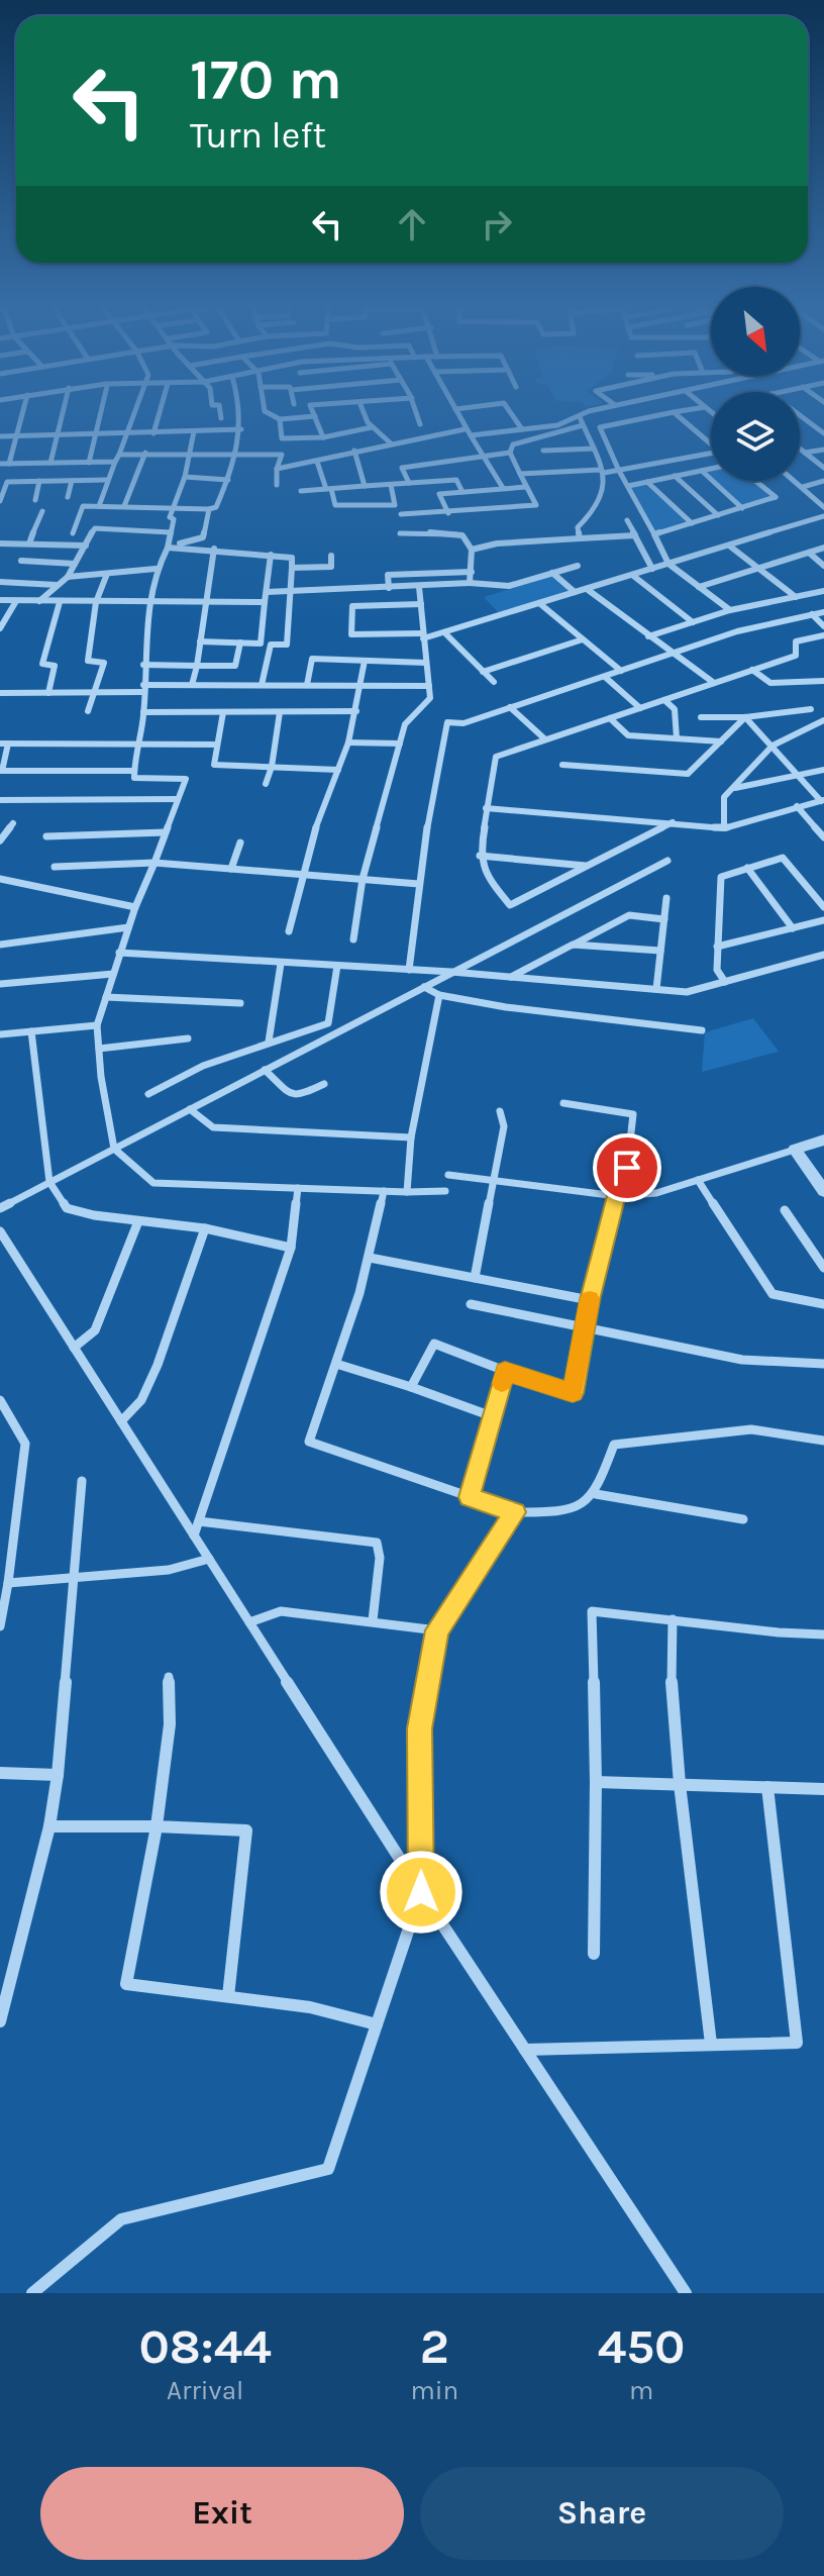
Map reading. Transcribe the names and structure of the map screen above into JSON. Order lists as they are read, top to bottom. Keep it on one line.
{"north":"bottom right","page":{"turn":["170 m","Turn left"],"eta":["08:44","Arrival","2","min","450","m"],"buttons":["Exit","Share"]}}
